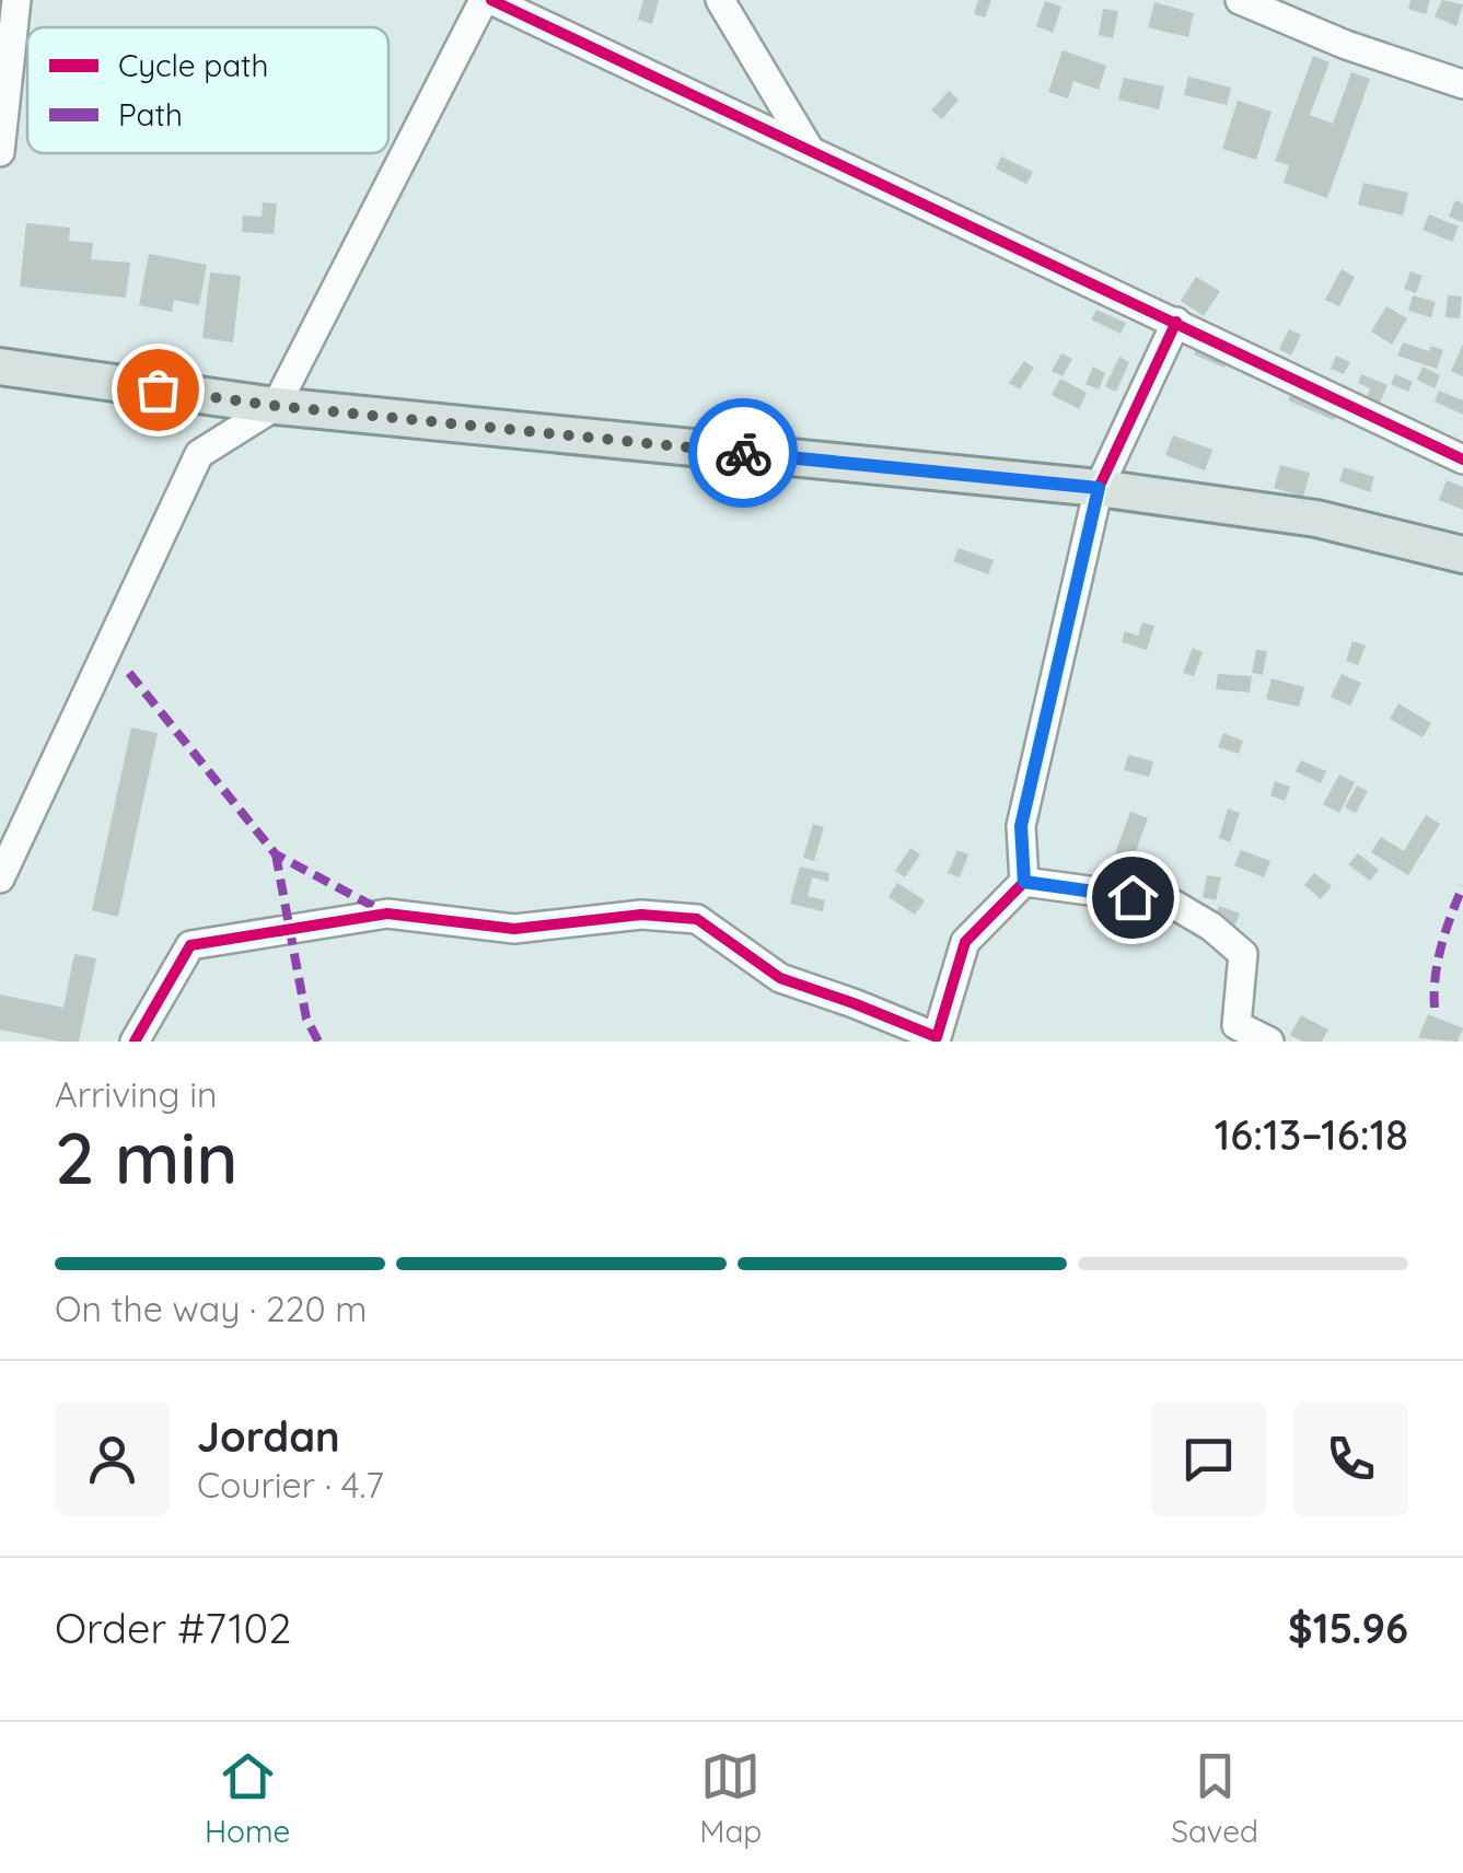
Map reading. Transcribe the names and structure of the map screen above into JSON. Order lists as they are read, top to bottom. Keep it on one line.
{"legend":["Cycle path","Path"],"page":{"heading":["2 min","Arriving in","16:13–16:18"],"panel":["Jordan","Courier · 4.7","Order #7102","$15.96"],"bar":"On the way · 220 m","tabs":["Home","Map","Saved"]}}
